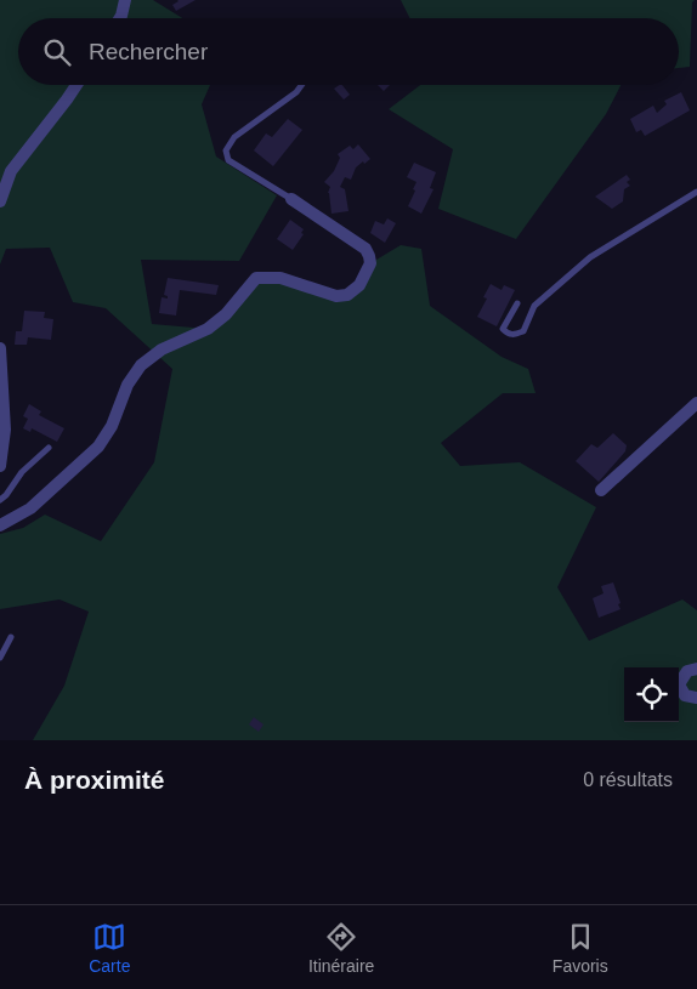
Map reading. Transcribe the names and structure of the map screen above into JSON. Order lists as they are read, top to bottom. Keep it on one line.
{"page":{"search":"Rechercher","heading":["À proximité","0 résultats"],"nav":["Carte","Itinéraire","Favoris"]}}
